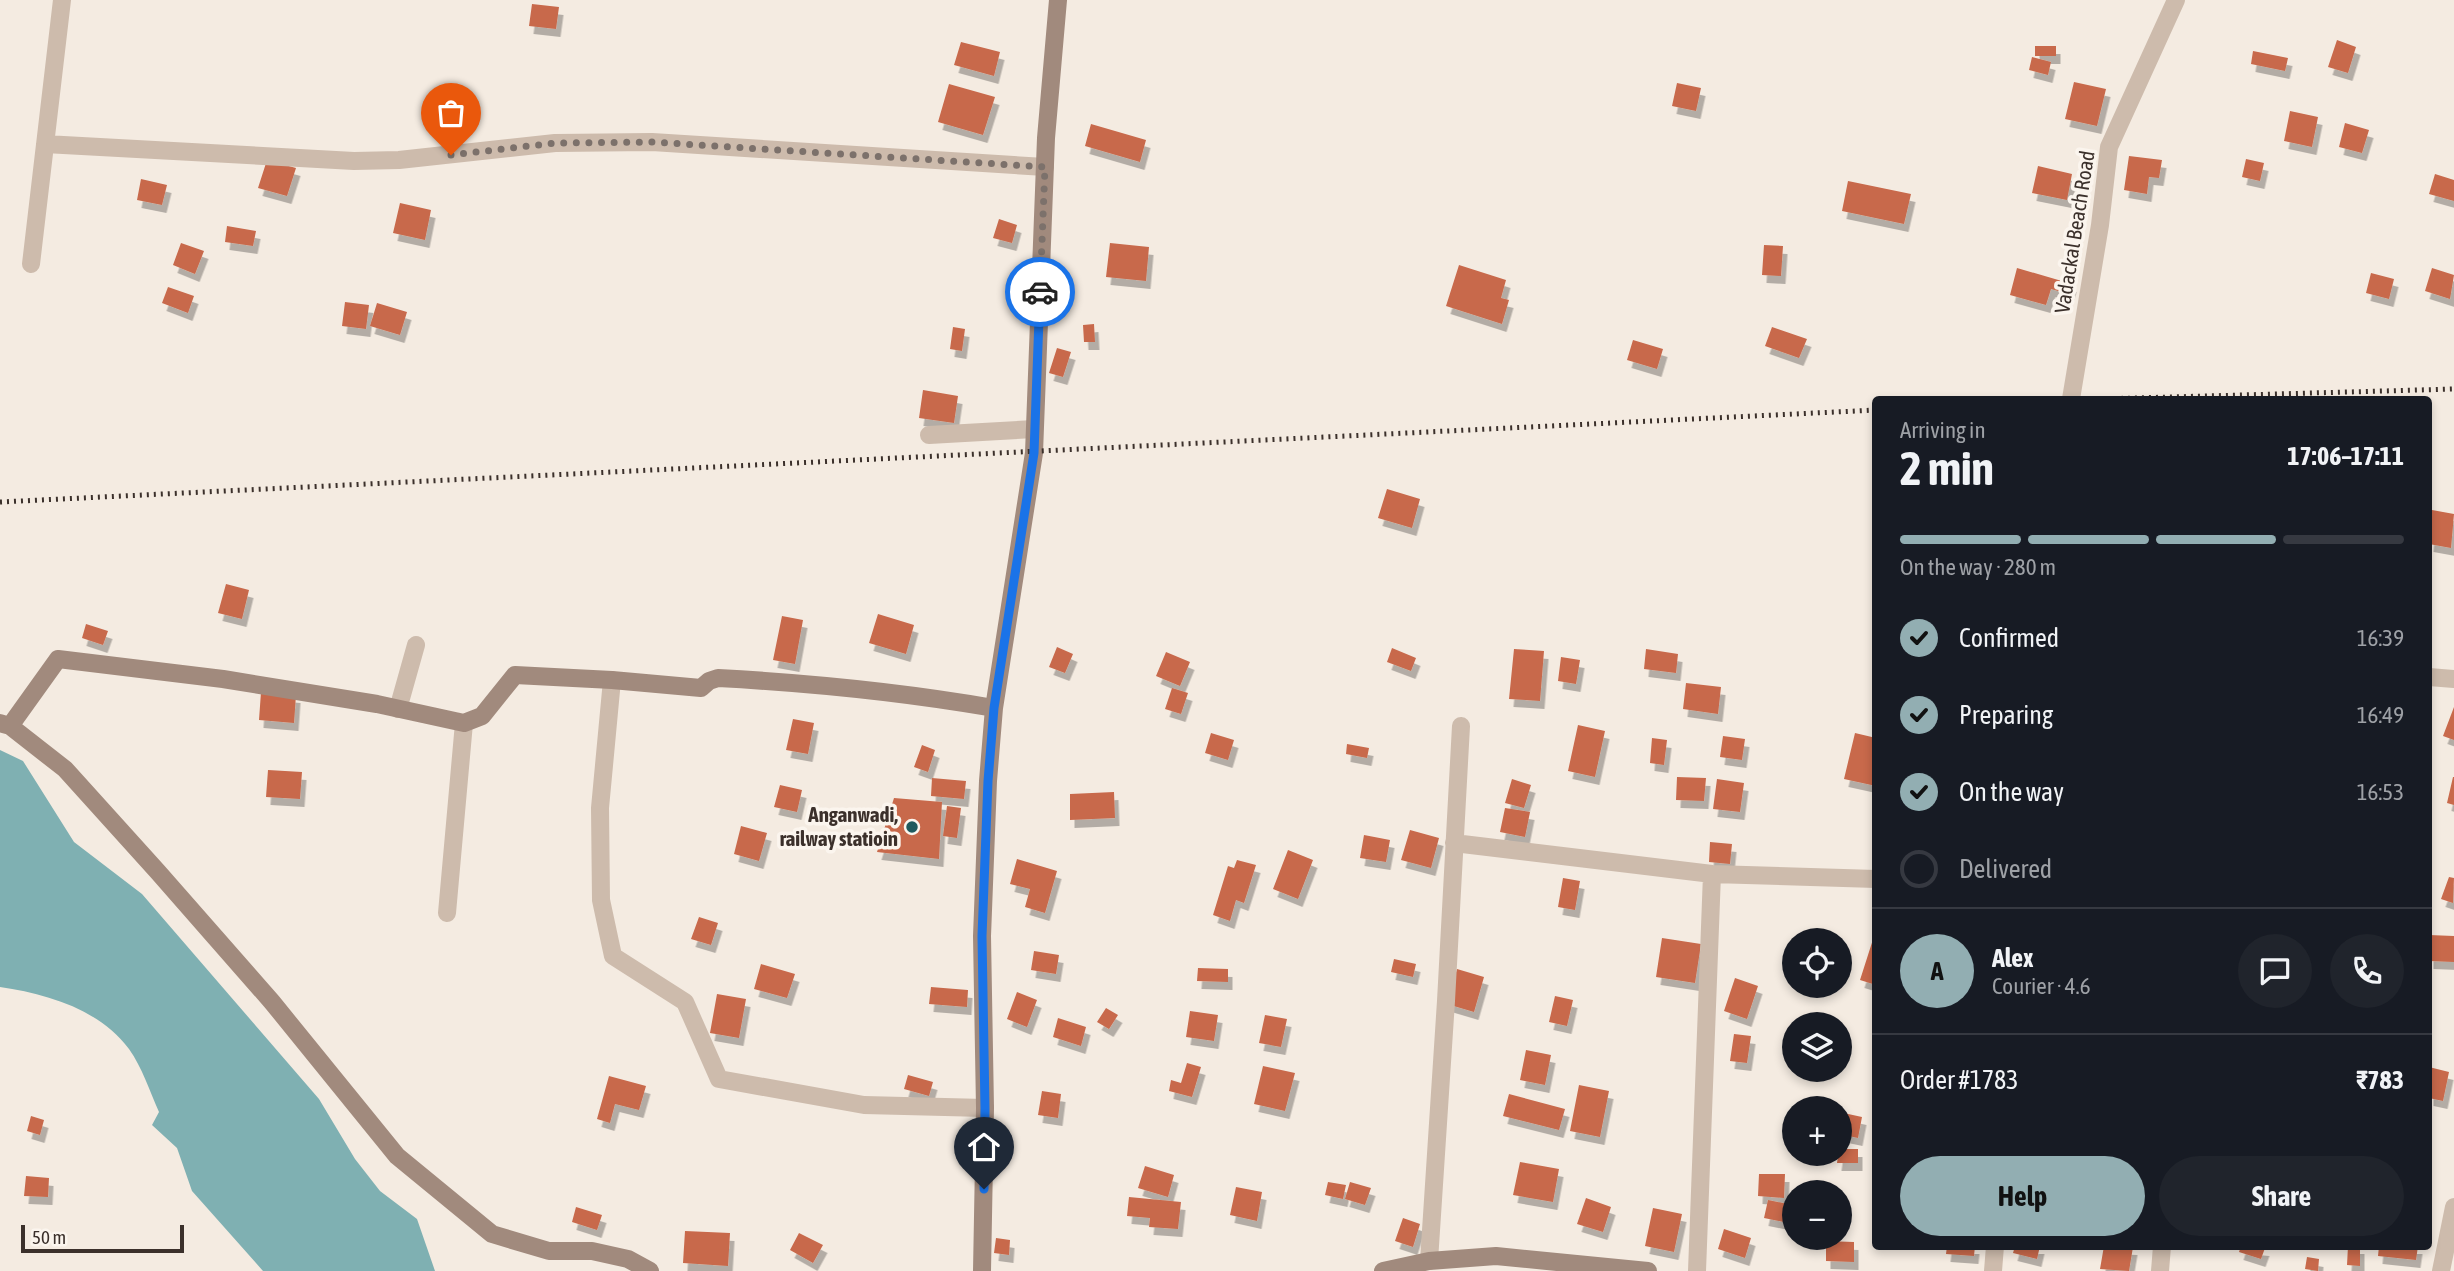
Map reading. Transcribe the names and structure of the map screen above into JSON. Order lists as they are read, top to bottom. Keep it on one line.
{"streets":{"street":["Vadackal Beach Road"]},"places":["Anganwadi, railway statioin"],"scale_bar":"50 m","page":{"heading":["2 min","Arriving in","17:06–17:11"],"panel":["Alex","Courier · 4.6","Order #1783","₹783"],"bar":"On the way · 280 m","list":[["Confirmed","16:39"],["Preparing","16:49"],["On the way","16:53"],"Delivered"],"map_buttons":["+","−"],"round":"A","buttons":["Help","Share"],"scale":"50 m"}}
